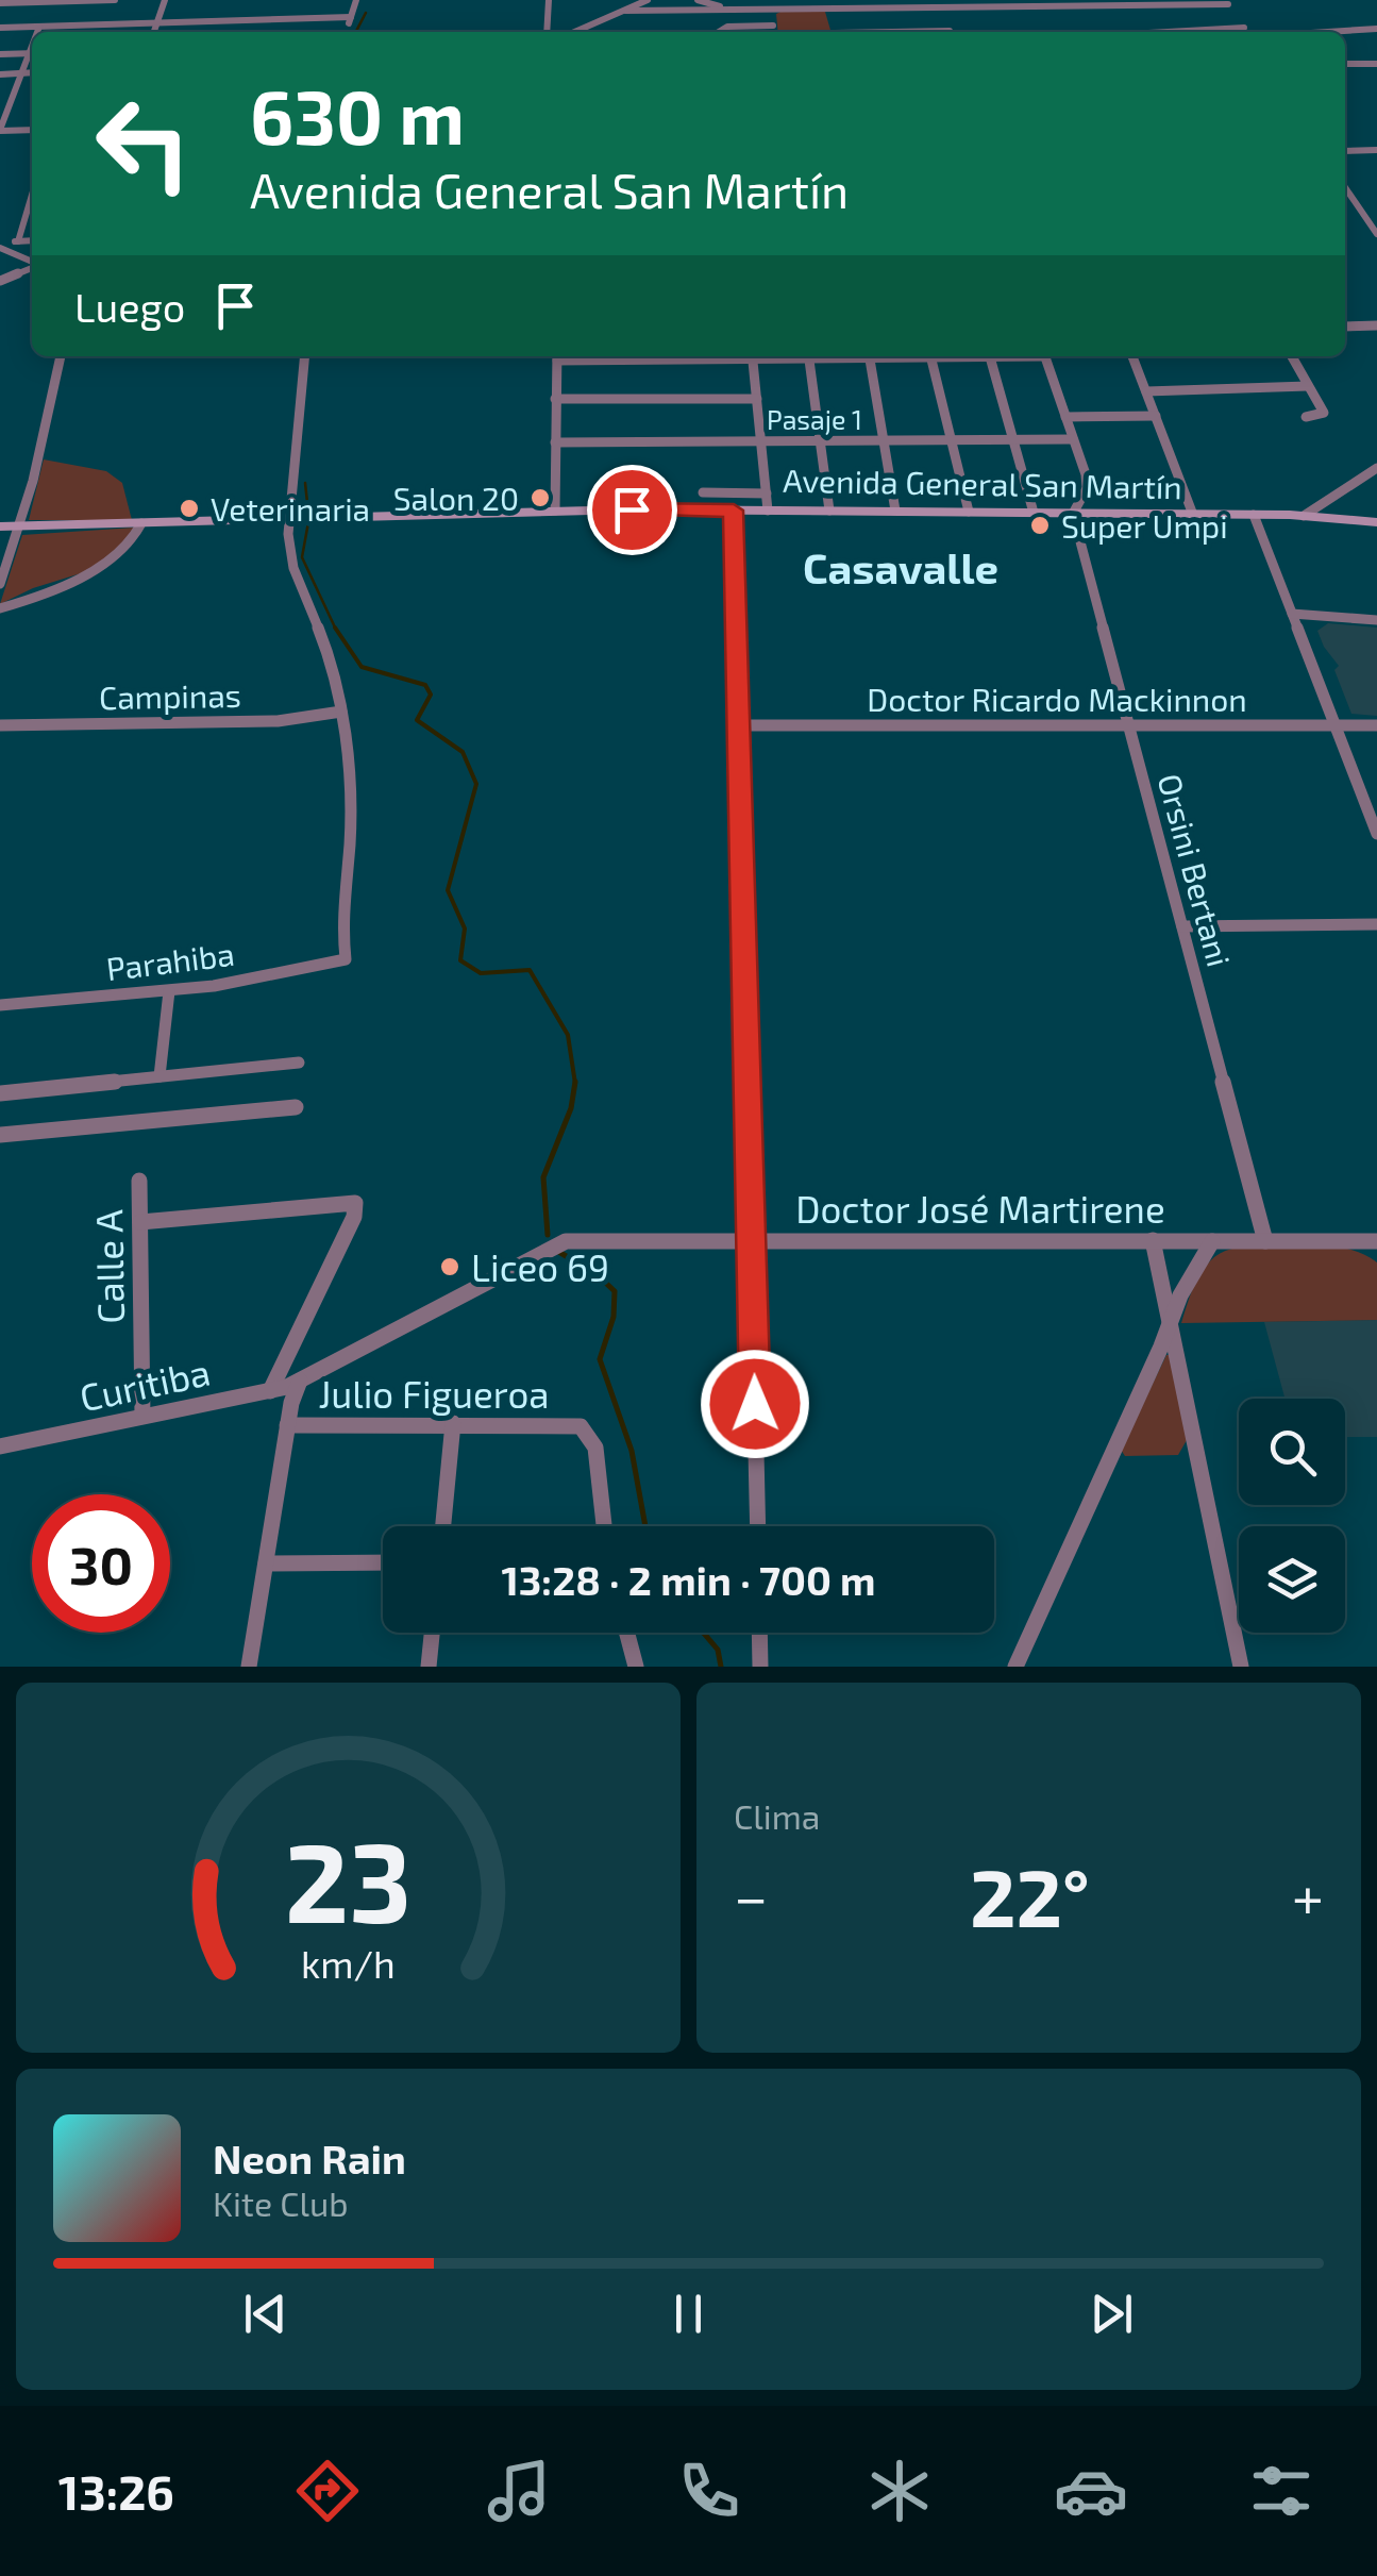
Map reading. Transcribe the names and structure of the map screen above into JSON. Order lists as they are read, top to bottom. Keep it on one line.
{"streets":{"main road":["Avenida General San Martín"],"street":["Pasaje 1","Campinas","Doctor Ricardo Mackinnon","Orsini Bertani","Parahiba","Doctor José Martirene","Calle A","Curitiba","Julio Figueroa"]},"crossings":[["Avenida General San Martín","Orsini Bertani"],["Campinas","Parahiba"],["Doctor Ricardo Mackinnon","Orsini Bertani"],["Orsini Bertani","Doctor José Martirene"],["Doctor José Martirene","Curitiba"],["Calle A","Curitiba"]],"districts":["Casavalle"],"places":["Salon 20","Veterinaria","Super Umpi","Liceo 69"],"page":{"turn":["630 m","Avenida General San Martín"],"then":"Luego","limit":"30","trip":"13:28 · 2 min · 700 m","tile":"Clima","heat":["−","22°","+"],"song":["Neon Rain","Kite Club"],"tabs":"13:26","gauge":["23","km/h"]}}
